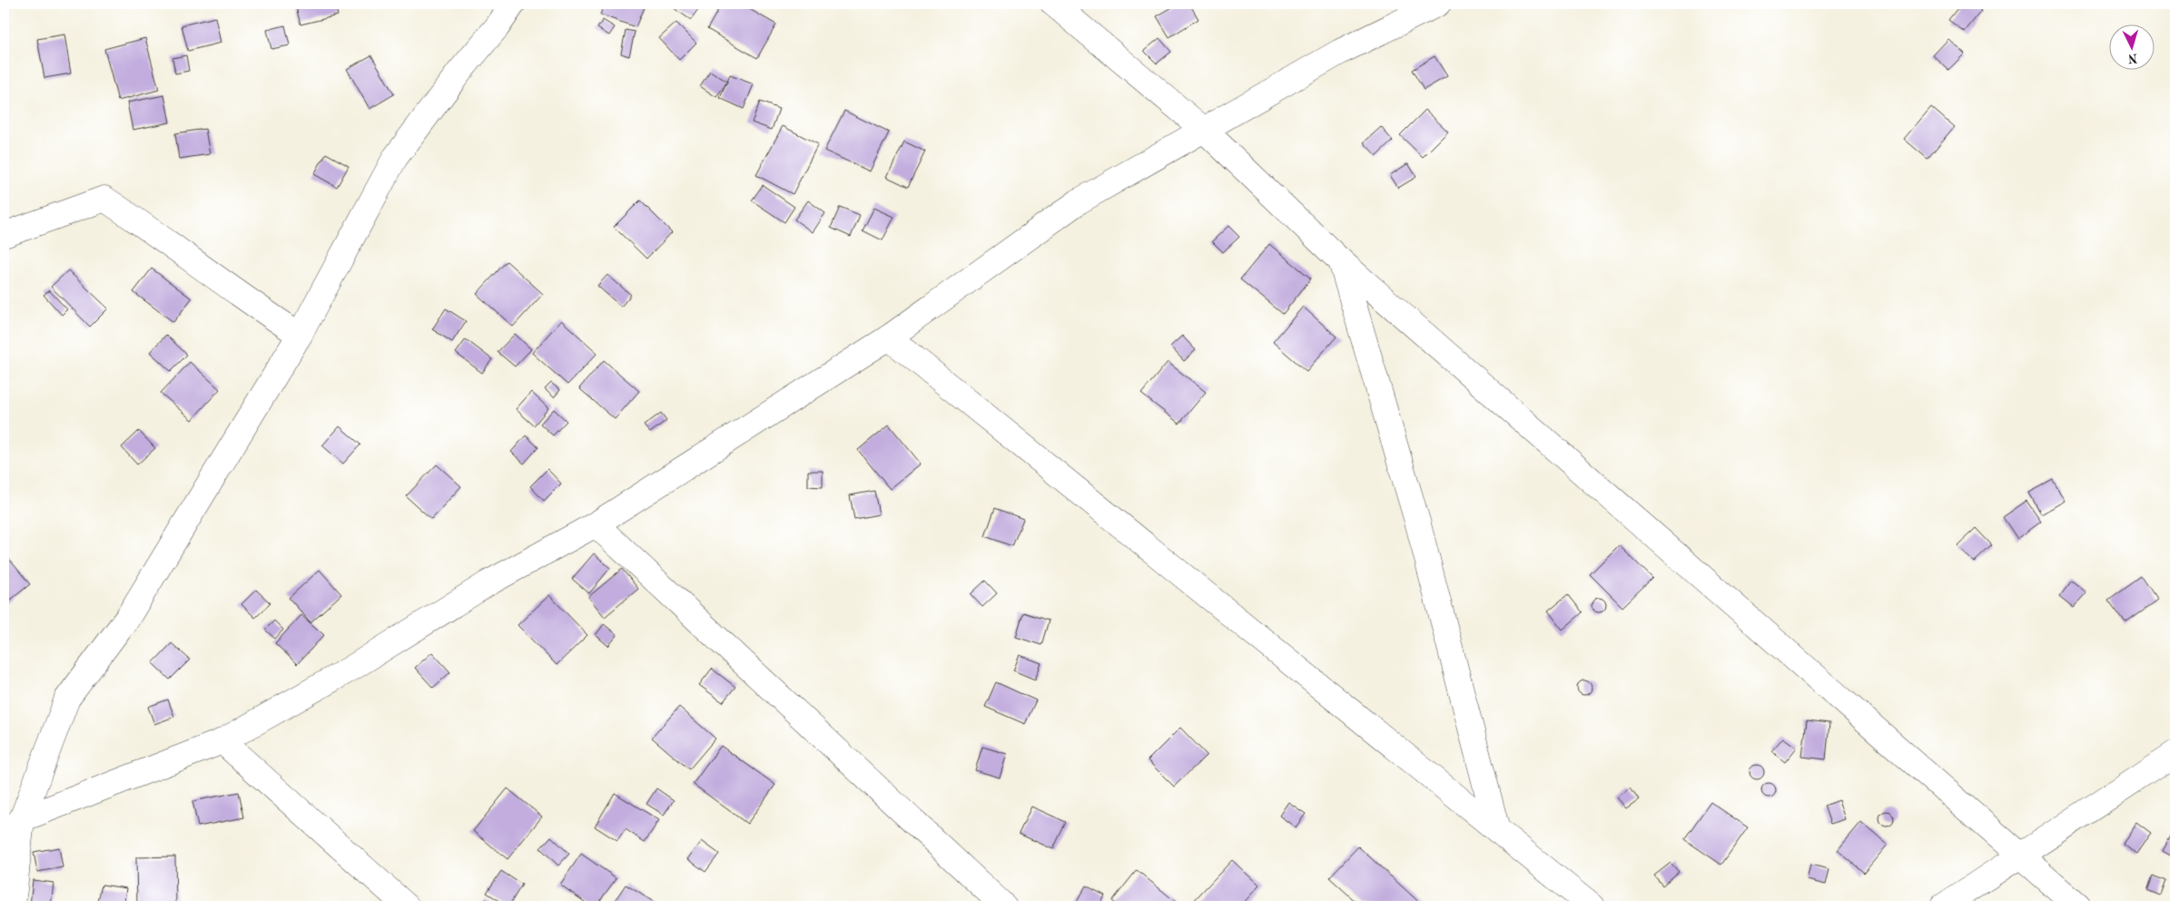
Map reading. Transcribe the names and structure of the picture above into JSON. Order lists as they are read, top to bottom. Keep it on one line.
{"north":"bottom"}
